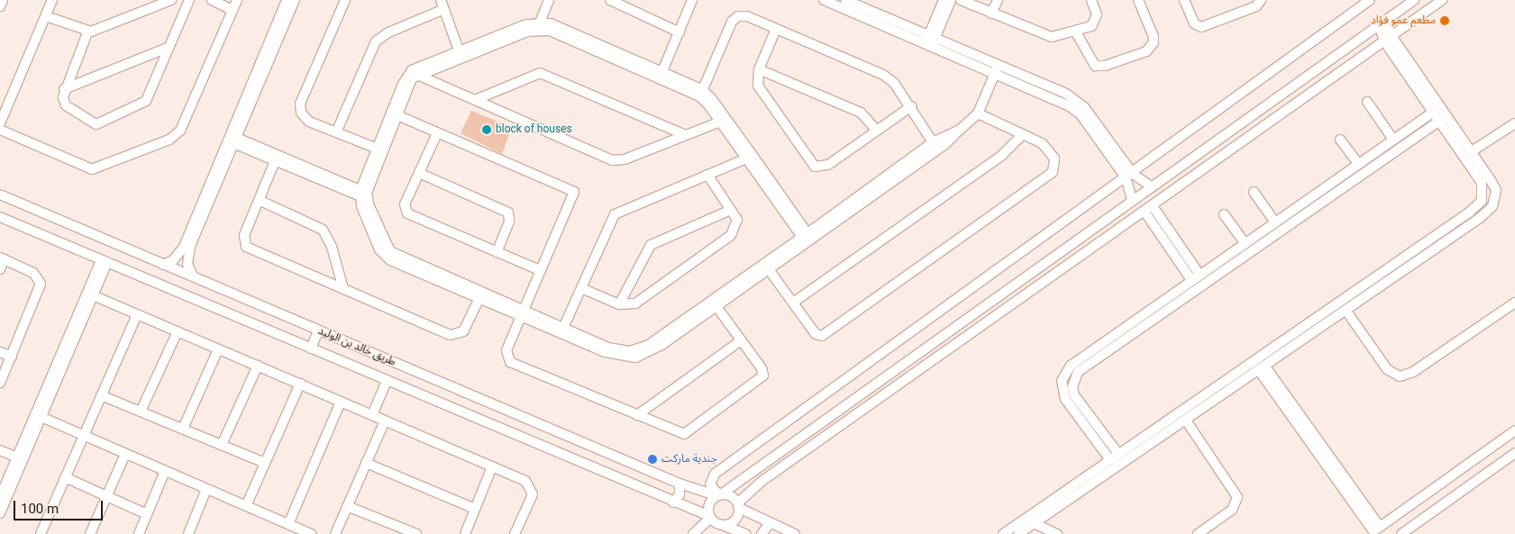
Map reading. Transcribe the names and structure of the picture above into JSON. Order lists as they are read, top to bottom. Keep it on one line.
{"streets":{"street":["طريق خالد بن الوليد"]},"places":["مطعم عمو فؤاد","block of houses","جندية ماركت"],"scale_bar":"100 m"}
